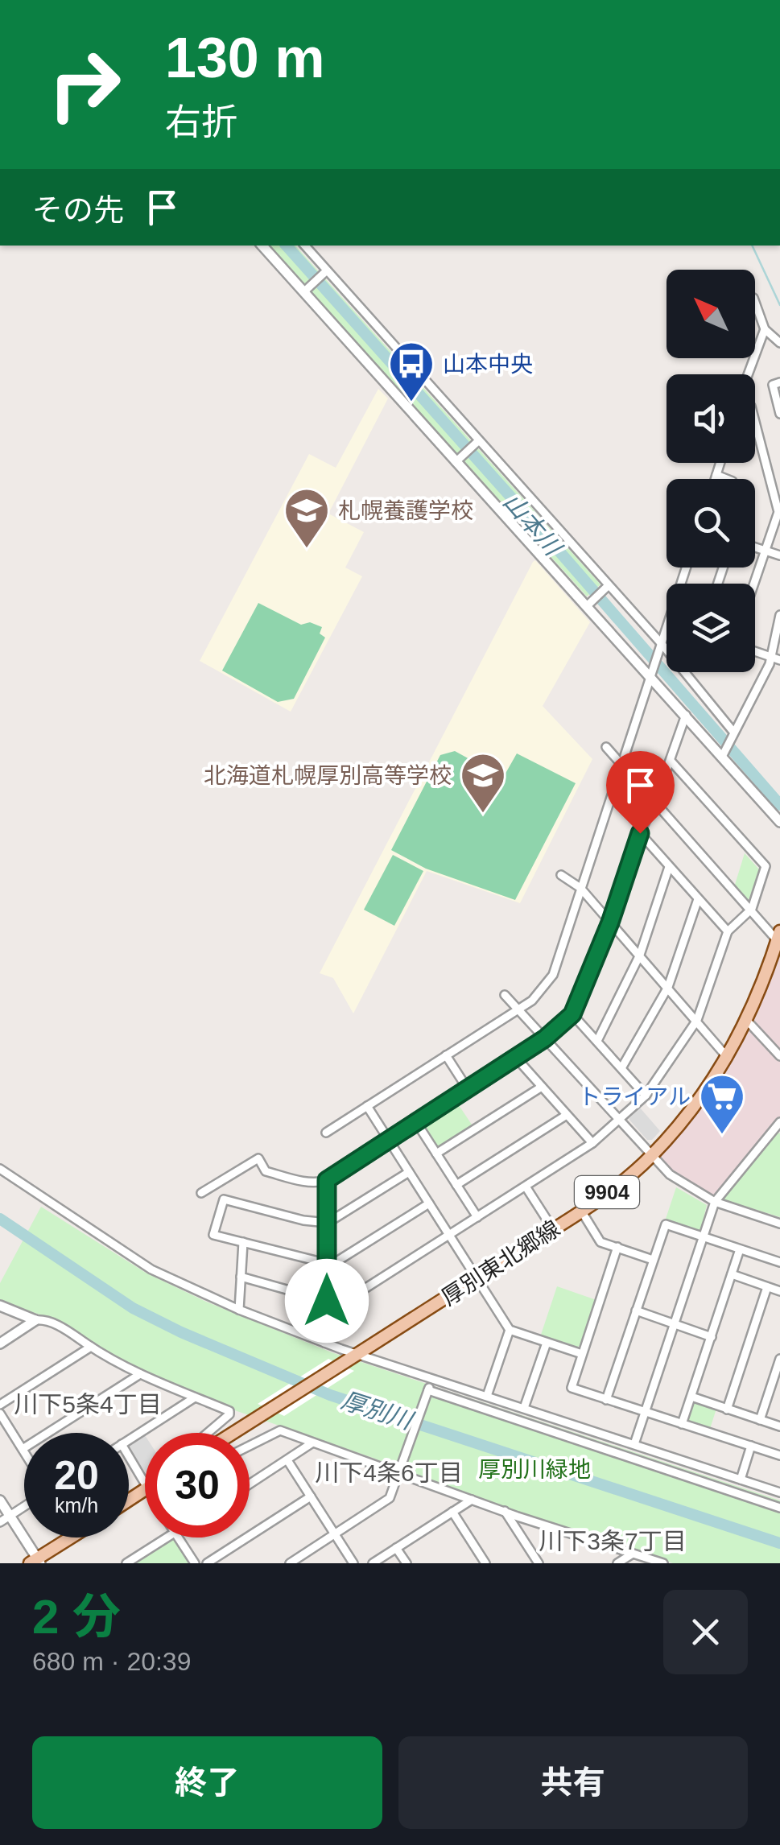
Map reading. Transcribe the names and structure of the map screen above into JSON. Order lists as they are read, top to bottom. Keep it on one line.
{"streets":{"main road":["9904","厚別東北郷線"]},"districts":["川下5条4丁目","川下4条6丁目","川下3条7丁目"],"water":["山本川","厚別川"],"parks":["厚別川緑地"],"places":{"bus stop":["山本中央"],"school or university":["札幌養護学校","北海道札幌厚別高等学校"],"supermarket":["トライアル"]},"north":"top left","page":{"turn":["130 m","右折"],"then":"その先","speed":"20 km/h","limit":"30","heading":["2 分","680 m · 20:39"],"buttons":["終了","共有"]}}
